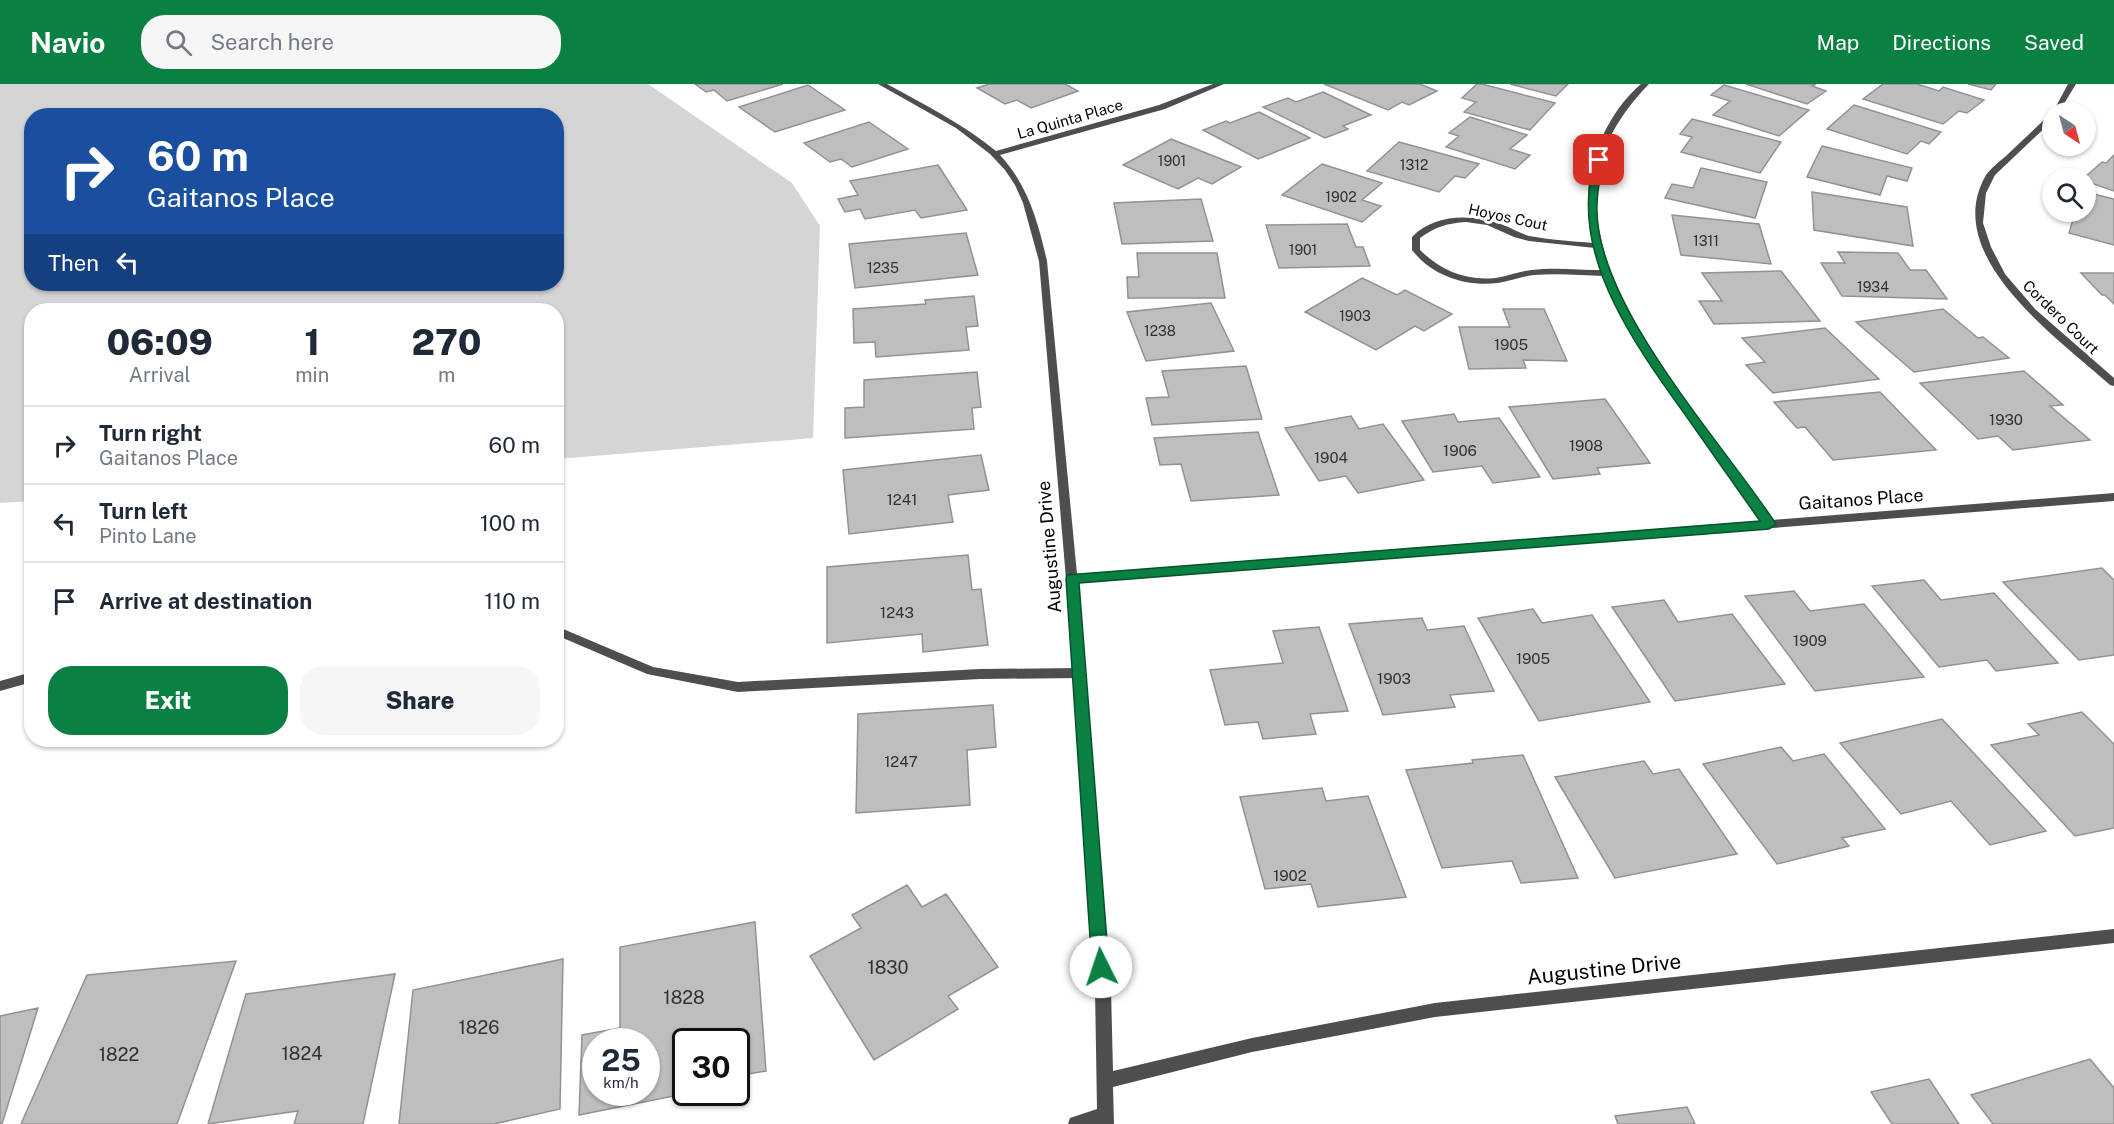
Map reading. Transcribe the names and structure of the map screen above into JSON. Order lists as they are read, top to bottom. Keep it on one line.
{"streets":{"street":["La Quinta Place","Hoyos Cout","Cordero Court","Gaitanos Place","Augustine Drive"]},"crossings":[["La Quinta Place","Augustine Drive"],["Gaitanos Place","Augustine Drive"]],"house_numbers":["1901","1312","1902","1311","1901","1235","1934","1903","1238","1905","1930","1908","1906","1904","1241","1243","1909","1905","1903","1247","1902","1830","1828","1826","1824","1822"],"north":"bottom right","page":{"header":"Navio","search":"Search here","nav":["Map","Directions","Saved"],"turn":["60 m","Gaitanos Place"],"then":"Then","eta":["06:09","Arrival","1","min","270","m"],"list":[{"name":"Turn right","note":"Gaitanos Place","value":"60 m"},{"name":"Turn left","note":"Pinto Lane","value":"100 m"},{"name":"Arrive at destination","value":"110 m"}],"buttons":["Exit","Share"],"speed":"25 km/h","limit":"30"}}
